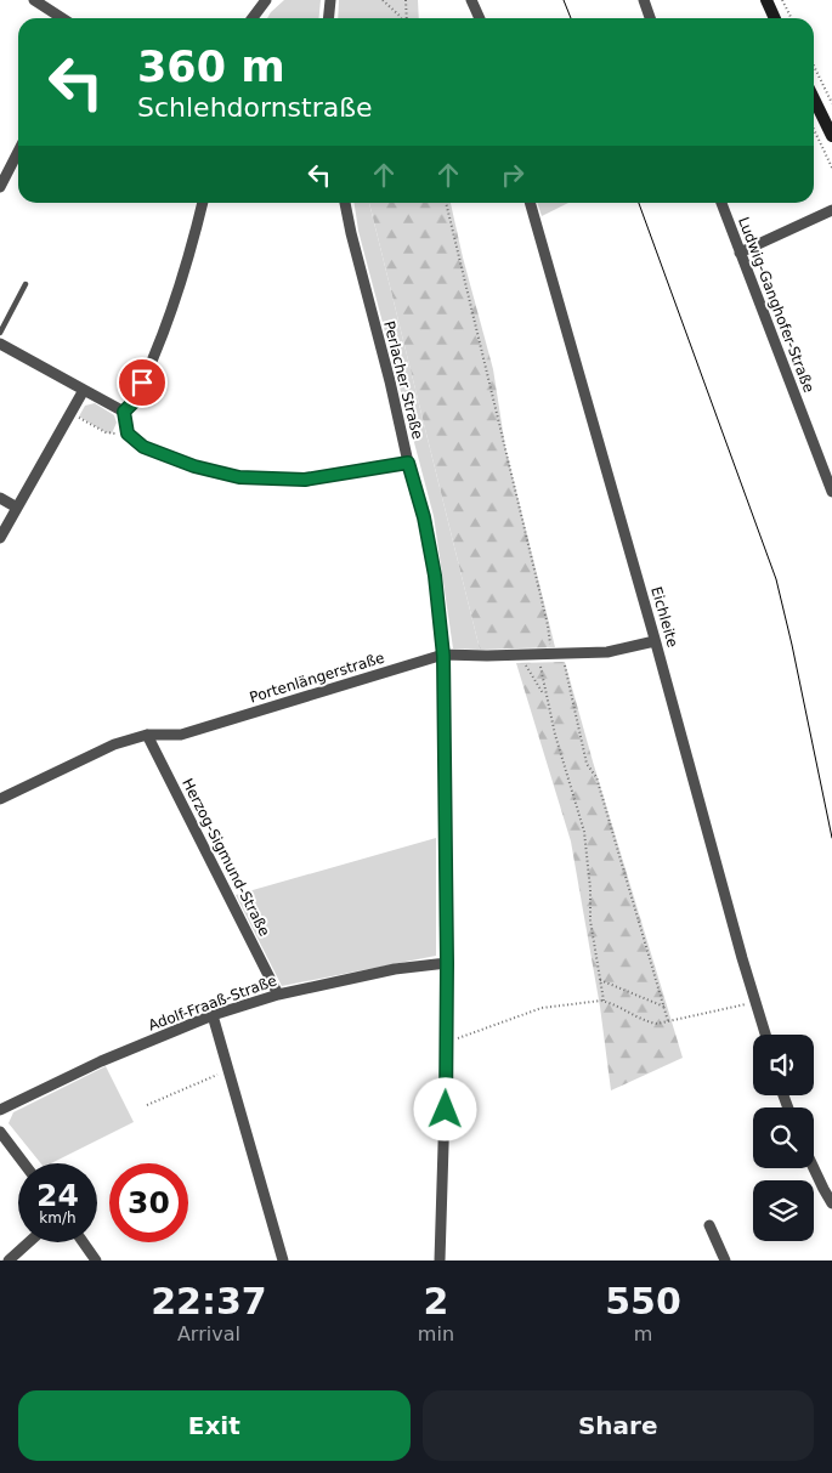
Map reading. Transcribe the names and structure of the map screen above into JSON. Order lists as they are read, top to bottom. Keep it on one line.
{"streets":{"street":["Ludwig-Ganghofer-Straße","Perlacher Straße","Eichleite","Portenlängerstraße","Herzog-Sigmund-Straße","Adolf-Fraaß-Straße"]},"crossings":[["Perlacher Straße","Portenlängerstraße"],["Perlacher Straße","Adolf-Fraaß-Straße"],["Eichleite","Portenlängerstraße"],["Portenlängerstraße","Herzog-Sigmund-Straße"],["Herzog-Sigmund-Straße","Adolf-Fraaß-Straße"]],"page":{"turn":["360 m","Schlehdornstraße"],"speed":"24 km/h","limit":"30","eta":["22:37","Arrival","2","min","550","m"],"buttons":["Exit","Share"]}}
